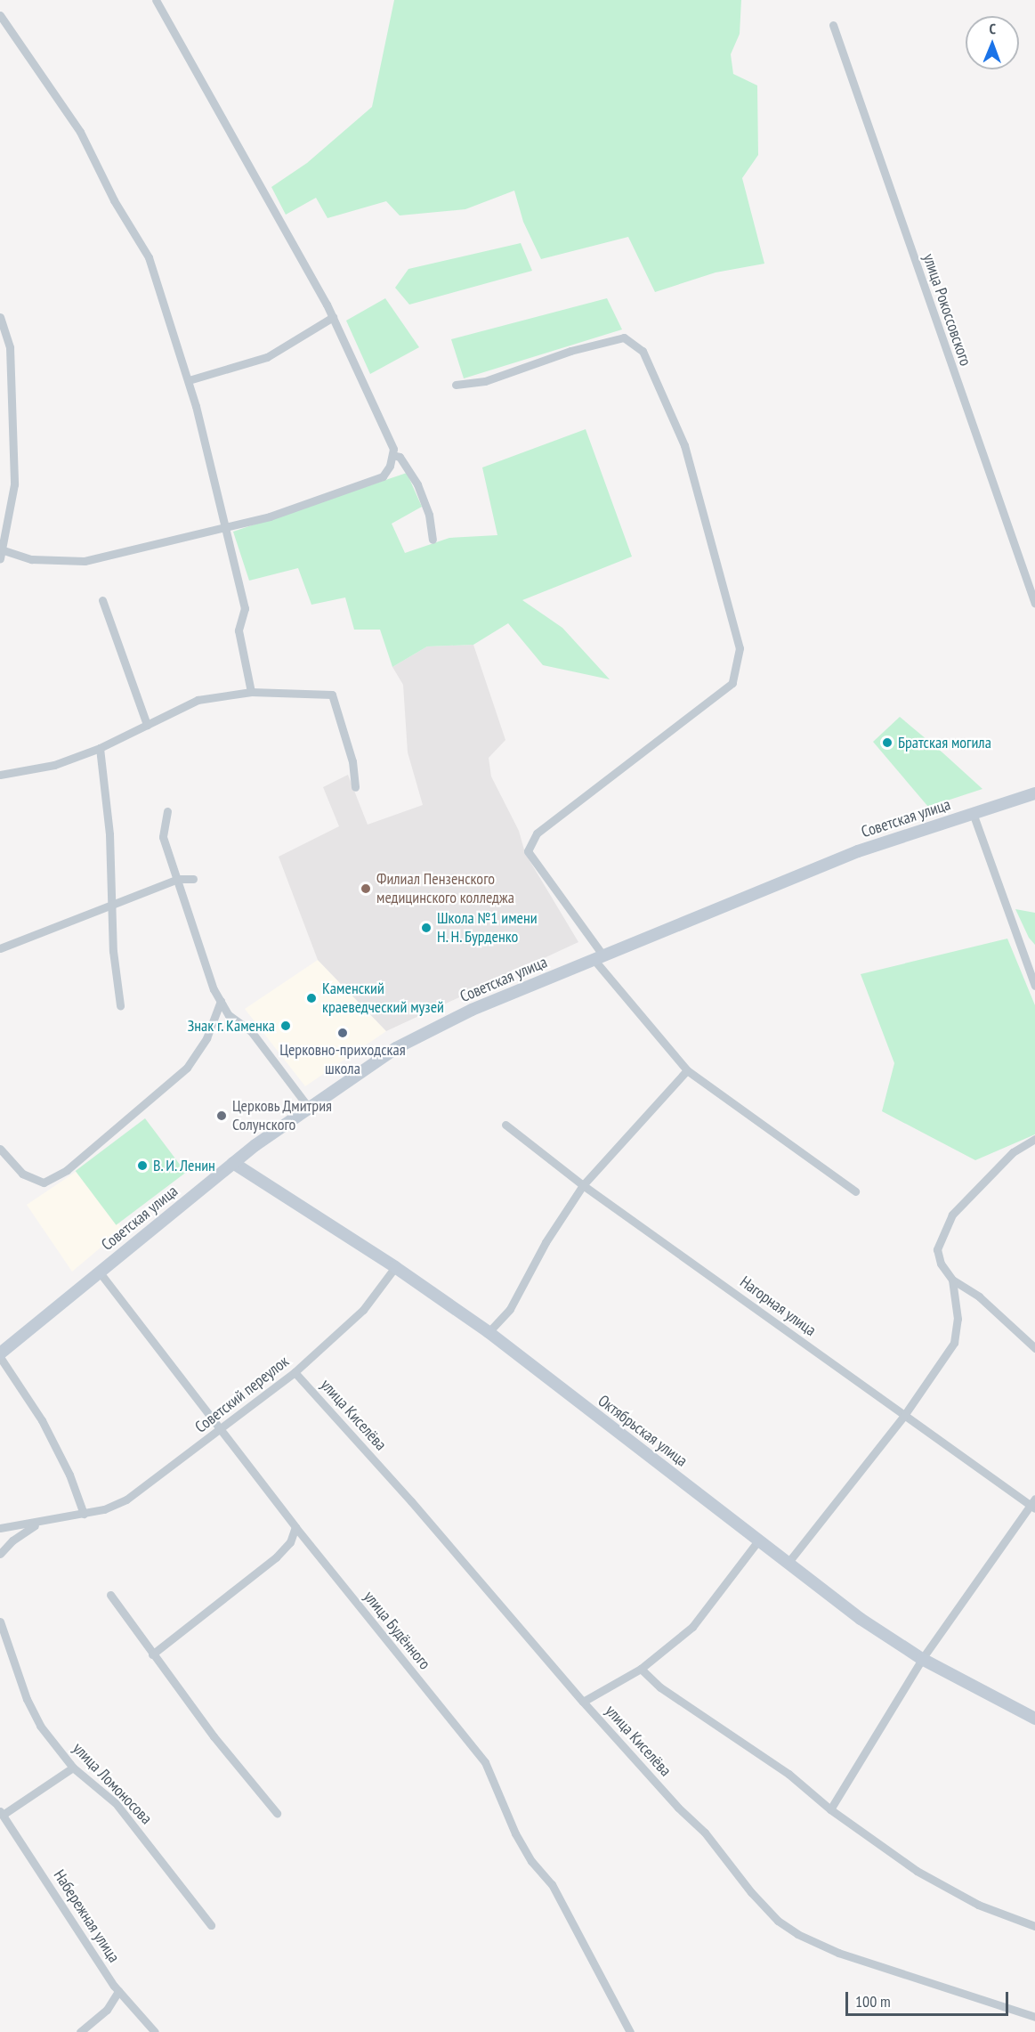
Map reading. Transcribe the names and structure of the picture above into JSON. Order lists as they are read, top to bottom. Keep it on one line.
{"streets":{"main road":["Советская улица","Октябрьская улица"],"street":["улица Рокоссовского","Нагорная улица","Советский переулок","улица Киселёва","улица Будённого","улица Ломоносова","Набережная улица"]},"crossings":[["Советская улица","Октябрьская улица"],["Советская улица","улица Будённого"],["Советский переулок","улица Киселёва"],["Советский переулок","Октябрьская улица"],["Советский переулок","улица Будённого"]],"places":["Братская могила","Филиал Пензенского медицинского колледжа","Школа №1 имени Н. Н. Бурденко","Каменский краеведческий музей","Знак г. Каменка","Церковно-приходская школа","Церковь Дмитрия Солунского","В. И. Ленин"],"scale_bar":"100 m","north":"top"}
